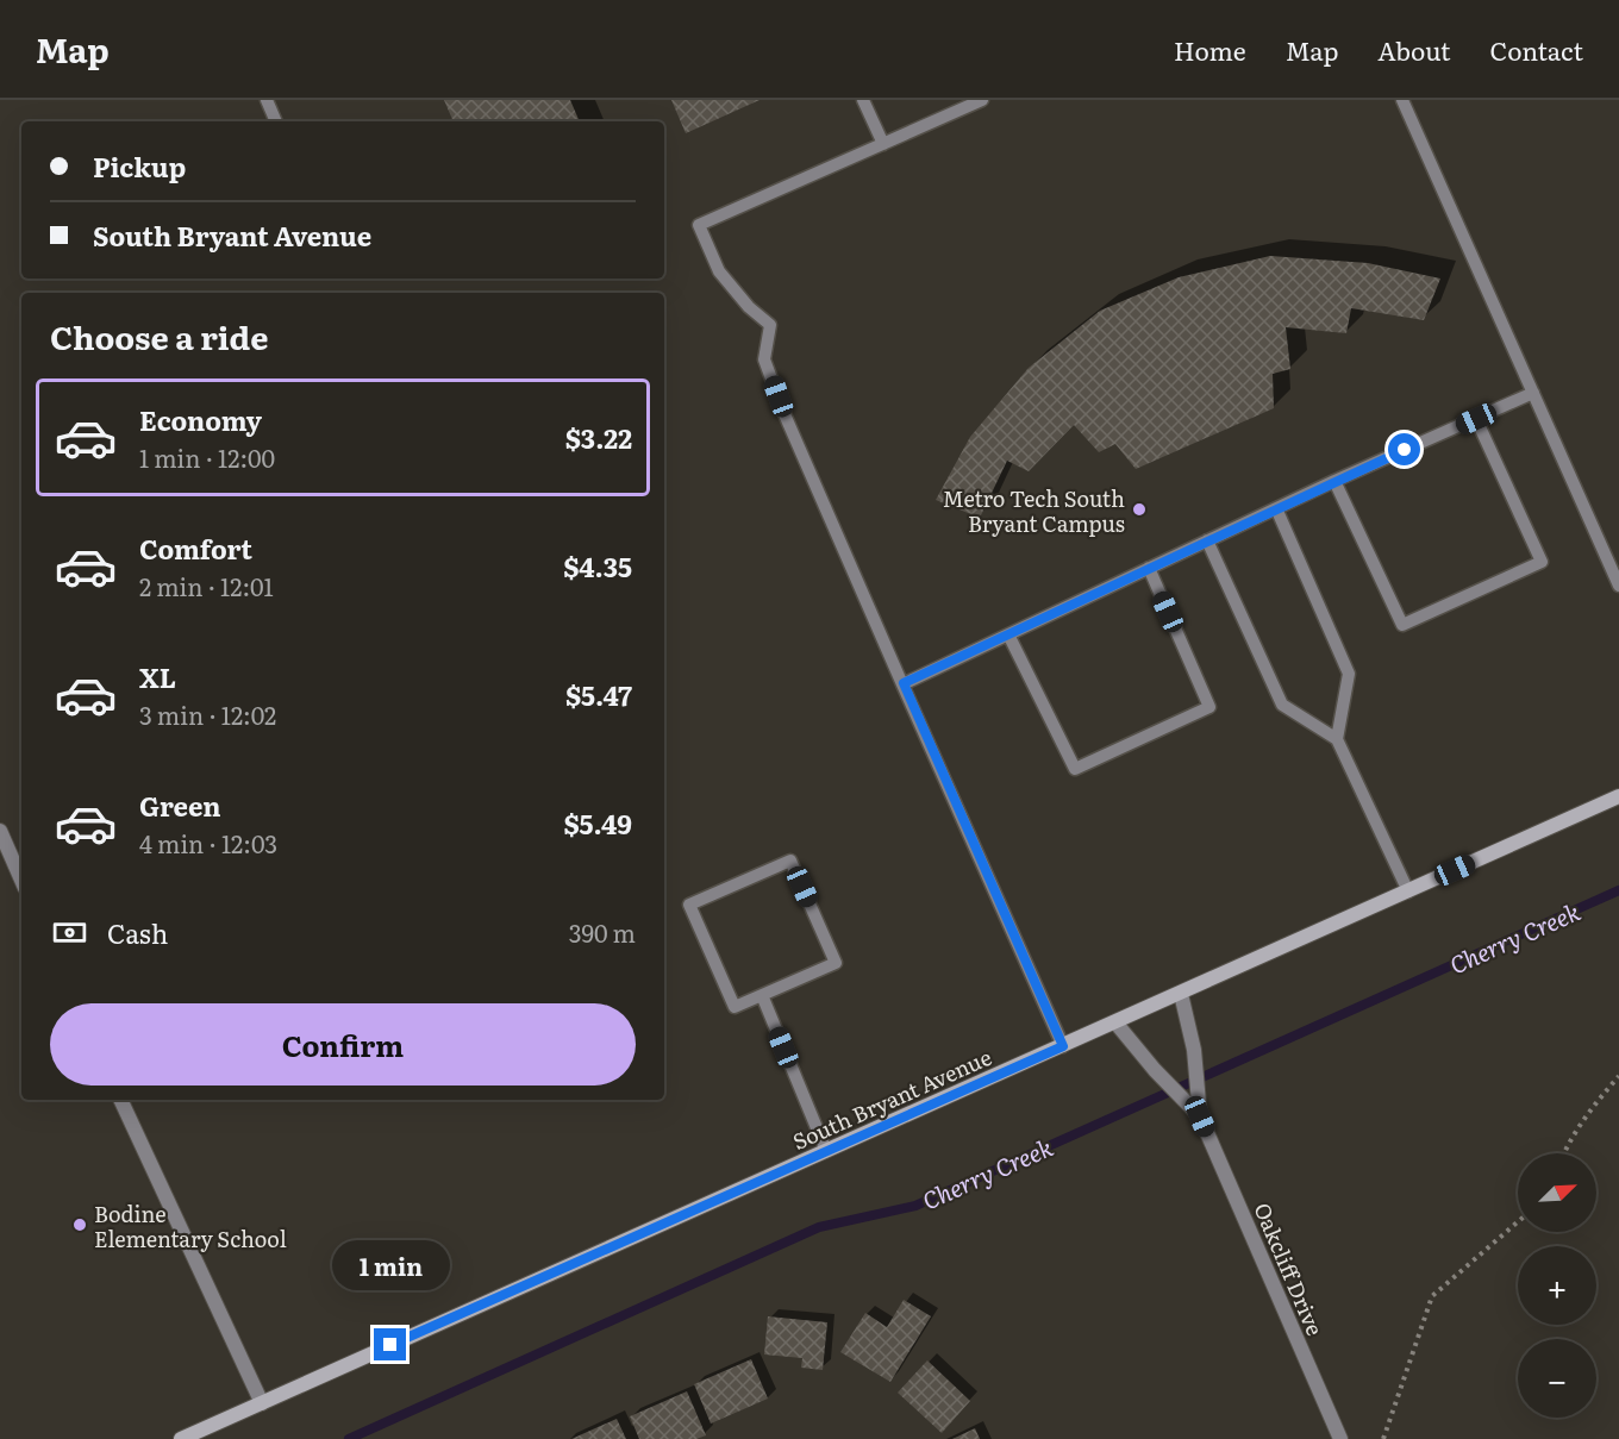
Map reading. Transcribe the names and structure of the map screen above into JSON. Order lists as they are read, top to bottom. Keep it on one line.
{"streets":{"main road":["South Bryant Avenue"],"street":["Oakcliff Drive"]},"crossings":[["South Bryant Avenue","Oakcliff Drive"]],"water":["Cherry Creek"],"places":["Metro Tech South Bryant Campus","Bodine Elementary School"],"north":"top right","page":{"header":"Map","nav":["Home","Map","About","Contact"],"banner":["Pickup","South Bryant Avenue"],"heading":"Choose a ride","list":[{"name":"Economy","note":"1 min · 12:00","value":"$3.22"},{"name":"Comfort","note":"2 min · 12:01","value":"$4.35"},{"name":"XL","note":"3 min · 12:02","value":"$5.47"},{"name":"Green","note":"4 min · 12:03","value":"$5.49"}],"pay":["Cash","390 m"],"buttons":"Confirm","map_buttons":["+","−"],"bubble":"1 min"}}
